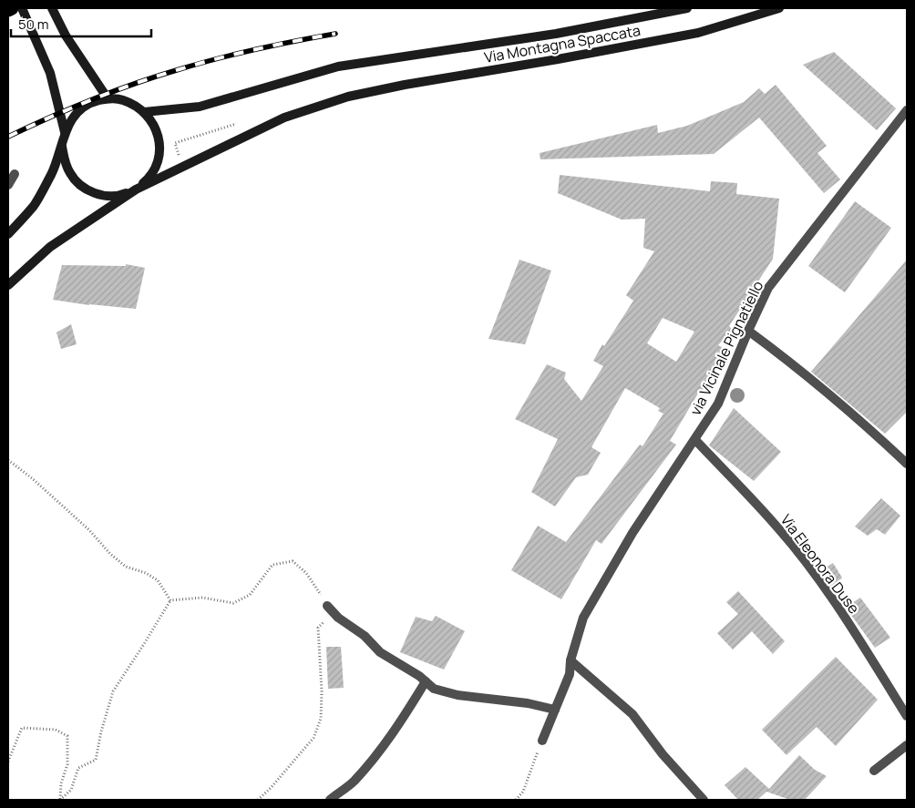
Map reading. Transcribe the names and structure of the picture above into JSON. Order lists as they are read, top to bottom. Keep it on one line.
{"streets":{"main road":["Via Montagna Spaccata"],"street":["via Vicinale Pignatiello","Via Eleonora Duse"]},"crossings":[["via Vicinale Pignatiello","Via Eleonora Duse"]],"scale_bar":"50 m"}
